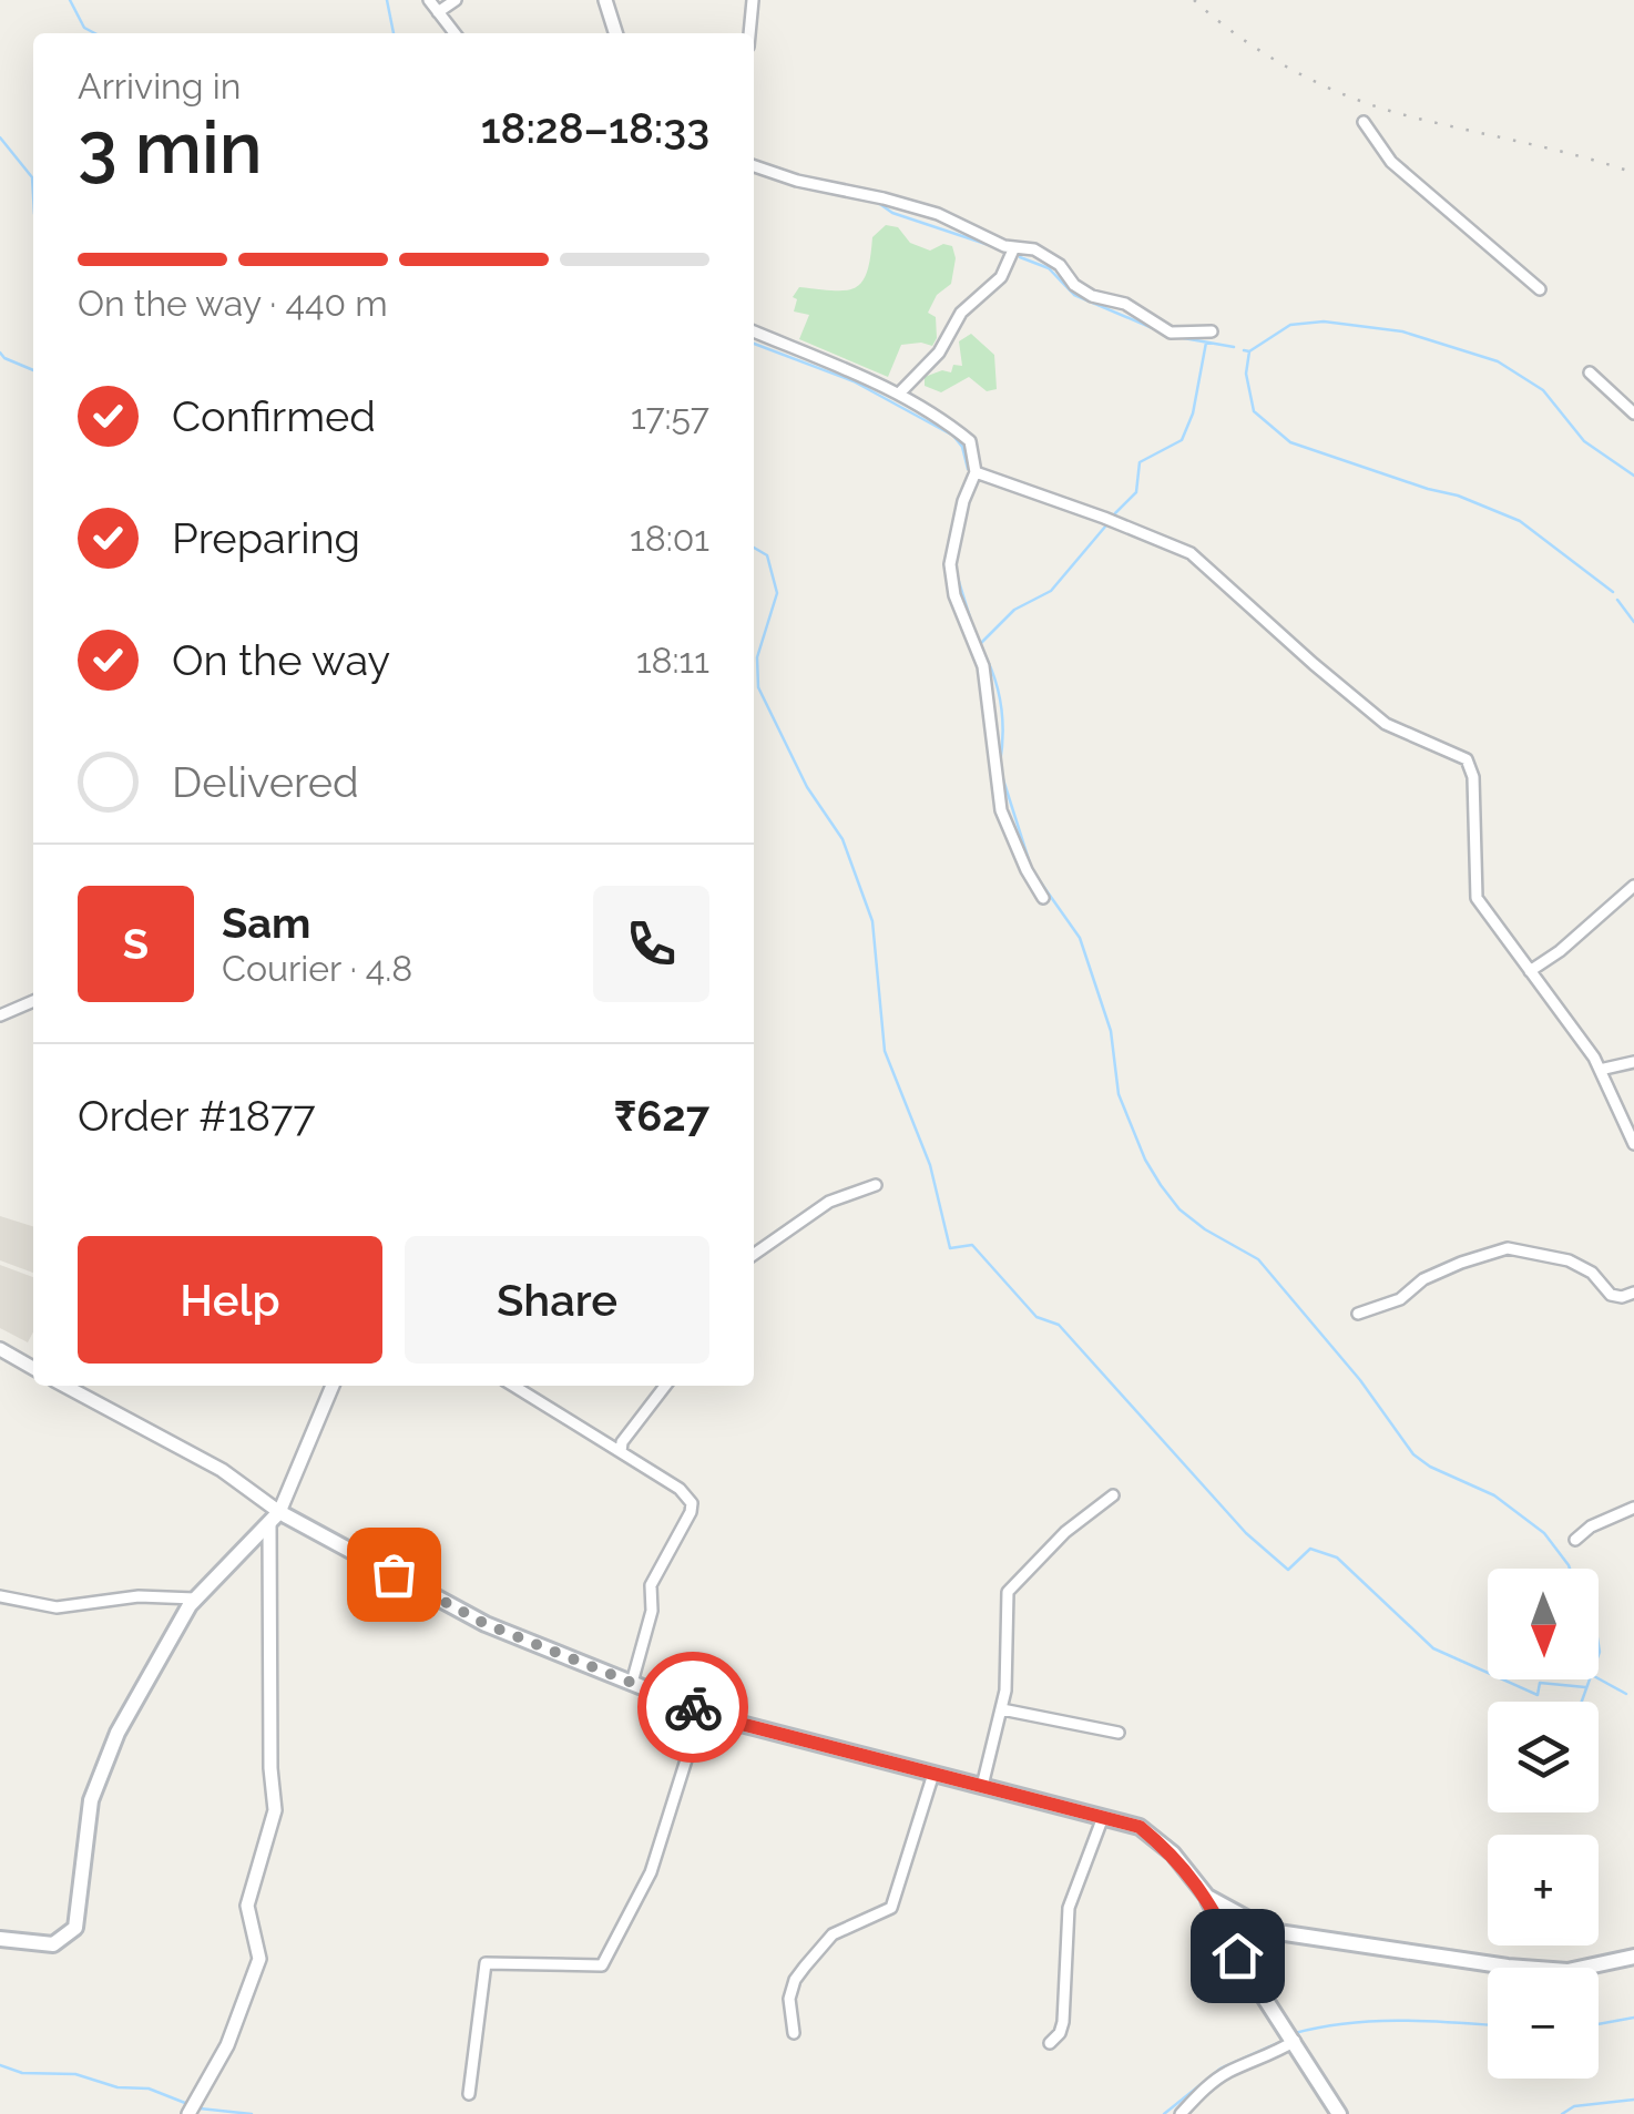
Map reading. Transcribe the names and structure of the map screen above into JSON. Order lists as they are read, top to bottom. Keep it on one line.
{"north":"bottom","page":{"heading":["3 min","Arriving in","18:28–18:33"],"panel":["Sam","Courier · 4.8","Order #1877","₹627"],"bar":"On the way · 440 m","list":[["Confirmed","17:57"],["Preparing","18:01"],["On the way","18:11"],"Delivered"],"round":"S","buttons":["Help","Share"],"map_buttons":["+","−"]}}
